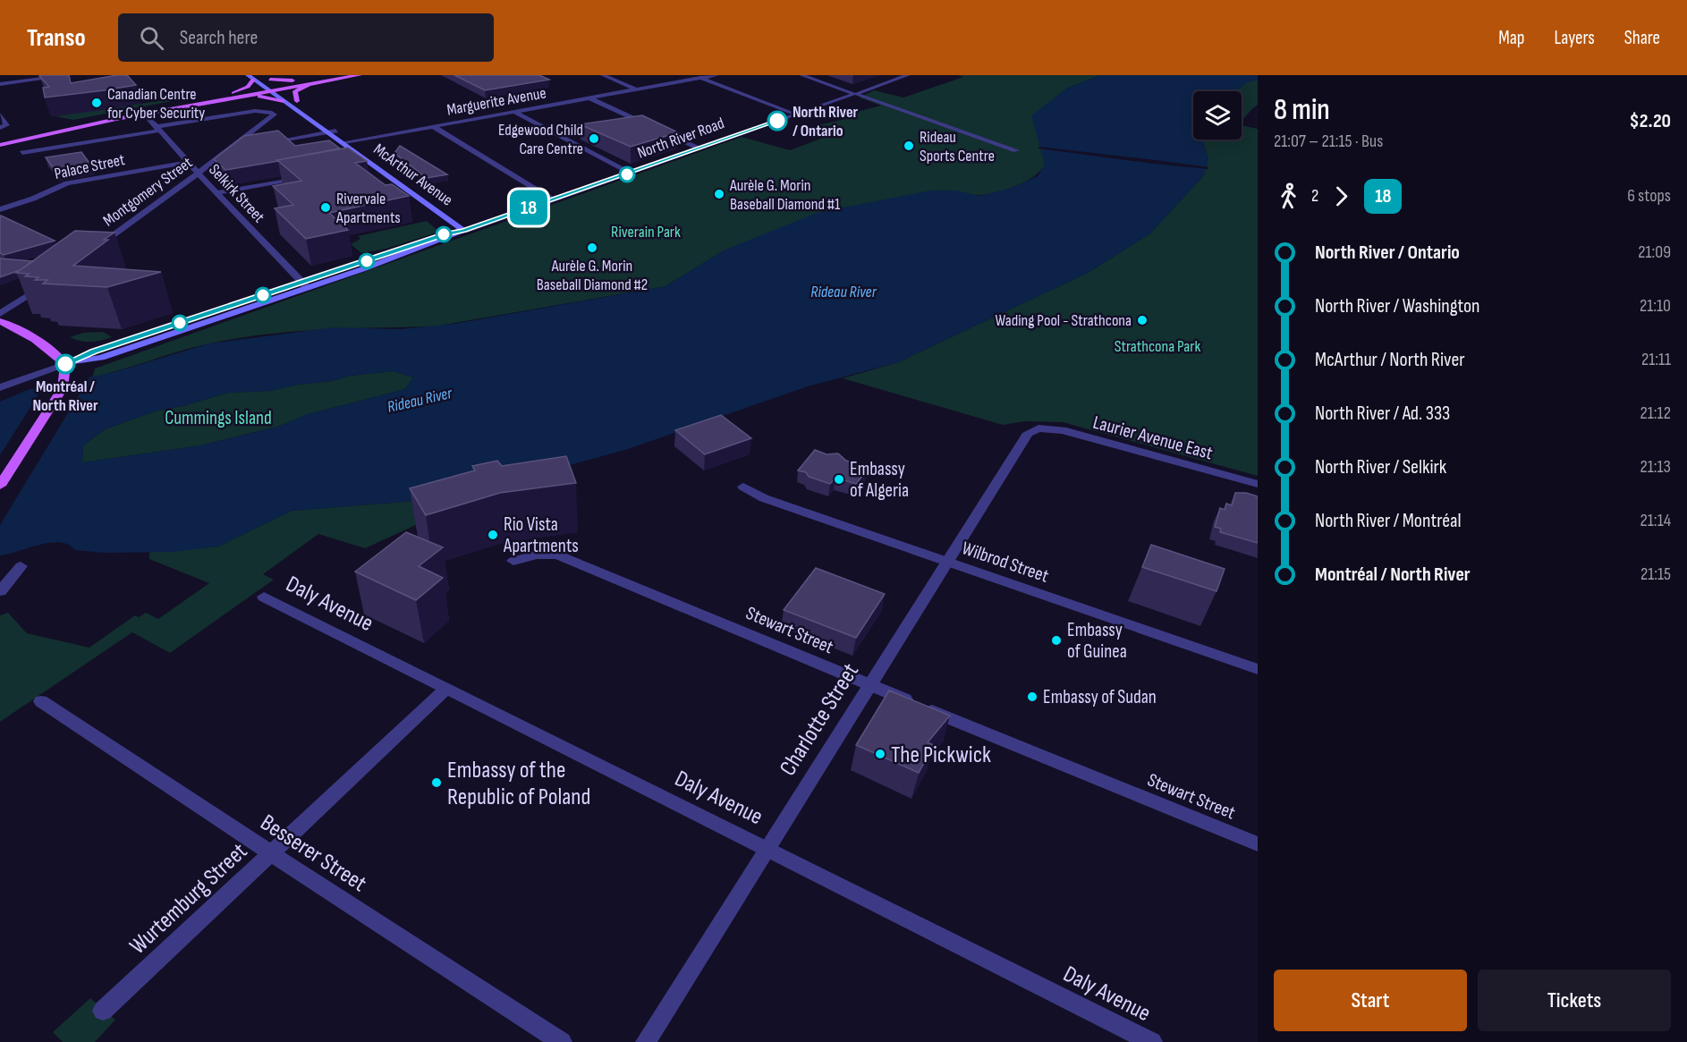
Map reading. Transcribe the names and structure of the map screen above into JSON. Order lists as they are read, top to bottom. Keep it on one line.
{"streets":{"main road":["North River Road","McArthur Avenue"],"street":["Marguerite Avenue","Palace Street","Montgomery Street","Selkirk Street","Laurier Avenue East","Wilbrod Street","Daly Avenue","Stewart Street","Charlotte Street","Besserer Street","Wurtemburg Street"]},"crossings":[["Marguerite Avenue","McArthur Avenue"],["North River Road","McArthur Avenue"],["North River Road","Selkirk Street"],["Palace Street","Selkirk Street"],["Montgomery Street","Selkirk Street"],["Laurier Avenue East","Charlotte Street"],["Wilbrod Street","Charlotte Street"],["Daly Avenue","Charlotte Street"],["Daly Avenue","Wurtemburg Street"],["Stewart Street","Charlotte Street"],["Besserer Street","Wurtemburg Street"]],"water":["Rideau River"],"parks":["Riverain Park","Strathcona Park","Cummings Island"],"places":["Canadian Centre for Cyber Security","North River / Ontario","Edgewood Child Care Centre","Rideau Sports Centre","Aurèle G. Morin Baseball Diamond #1","Rivervale Apartments","Aurèle G. Morin Baseball Diamond #2","Wading Pool - Strathcona","Montréal / North River","Embassy of Algeria","Rio Vista Apartments","Embassy of Guinea","Embassy of Sudan","The Pickwick","Embassy of the Republic of Poland"],"lines":["bus line 18"],"page":{"header":"Transo","search":"Search here","nav":["Map","Layers","Share"],"on_map":"18","heading":["8 min","21:07 – 21:15 · Bus","$2.20"],"legs":["2","18","6 stops"],"list":[{"name":"North River / Ontario","value":"21:09"},{"name":"North River / Washington","value":"21:10"},{"name":"McArthur / North River","value":"21:11"},{"name":"North River / Ad. 333","value":"21:12"},{"name":"North River / Selkirk","value":"21:13"},{"name":"North River / Montréal","value":"21:14"},{"name":"Montréal / North River","value":"21:15"}],"buttons":["Start","Tickets"]}}
